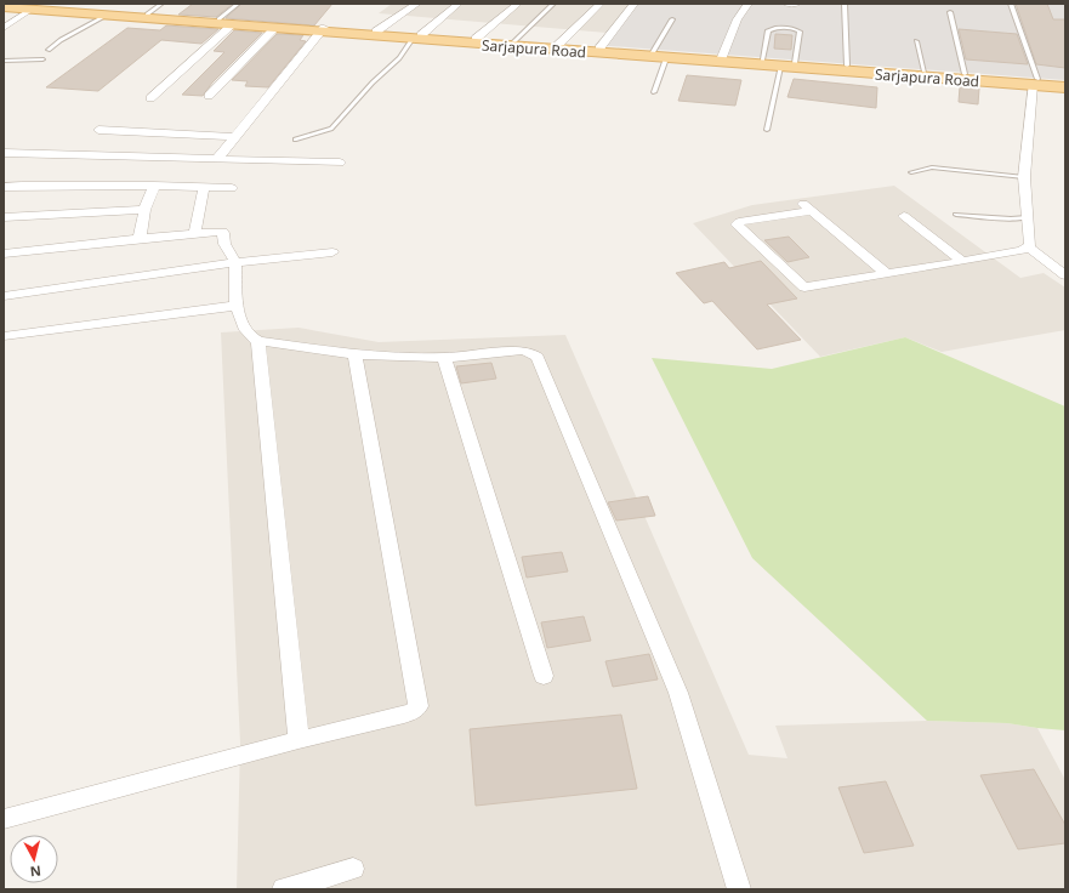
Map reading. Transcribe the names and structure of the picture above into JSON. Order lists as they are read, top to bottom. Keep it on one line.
{"streets":{"main road":["Sarjapura Road"]},"north":"bottom"}
